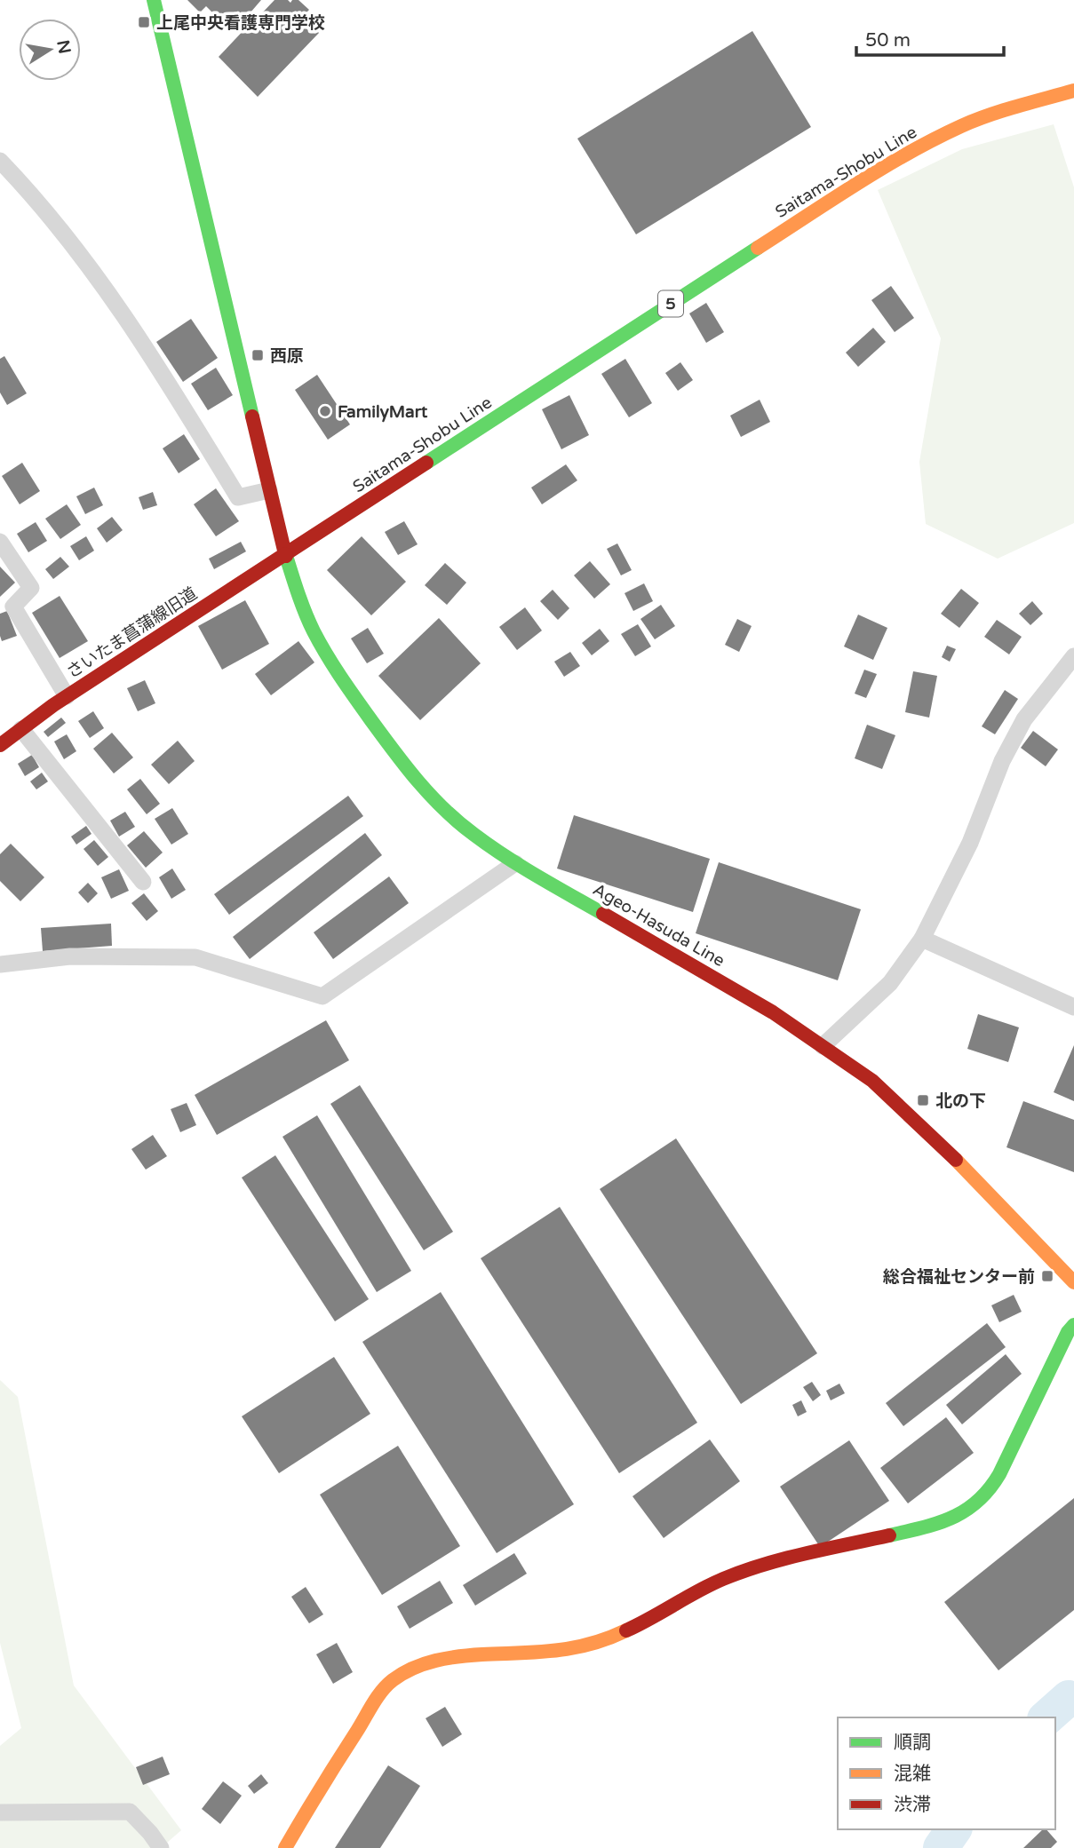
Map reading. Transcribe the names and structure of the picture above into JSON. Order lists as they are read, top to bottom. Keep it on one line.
{"streets":{"main road":["Saitama-Shobu Line","5","さいたま菖蒲線旧道","Ageo-Hasuda Line"]},"crossings":[["Saitama-Shobu Line","さいたま菖蒲線旧道"],["Saitama-Shobu Line","Ageo-Hasuda Line"],["さいたま菖蒲線旧道","Ageo-Hasuda Line"]],"places":{"transit":["上尾中央看護専門学校","西原","北の下","総合福祉センター前"],"other":["FamilyMart"]},"legend":["順調","混雑","渋滞"],"scale_bar":"50 m","north":"right"}
